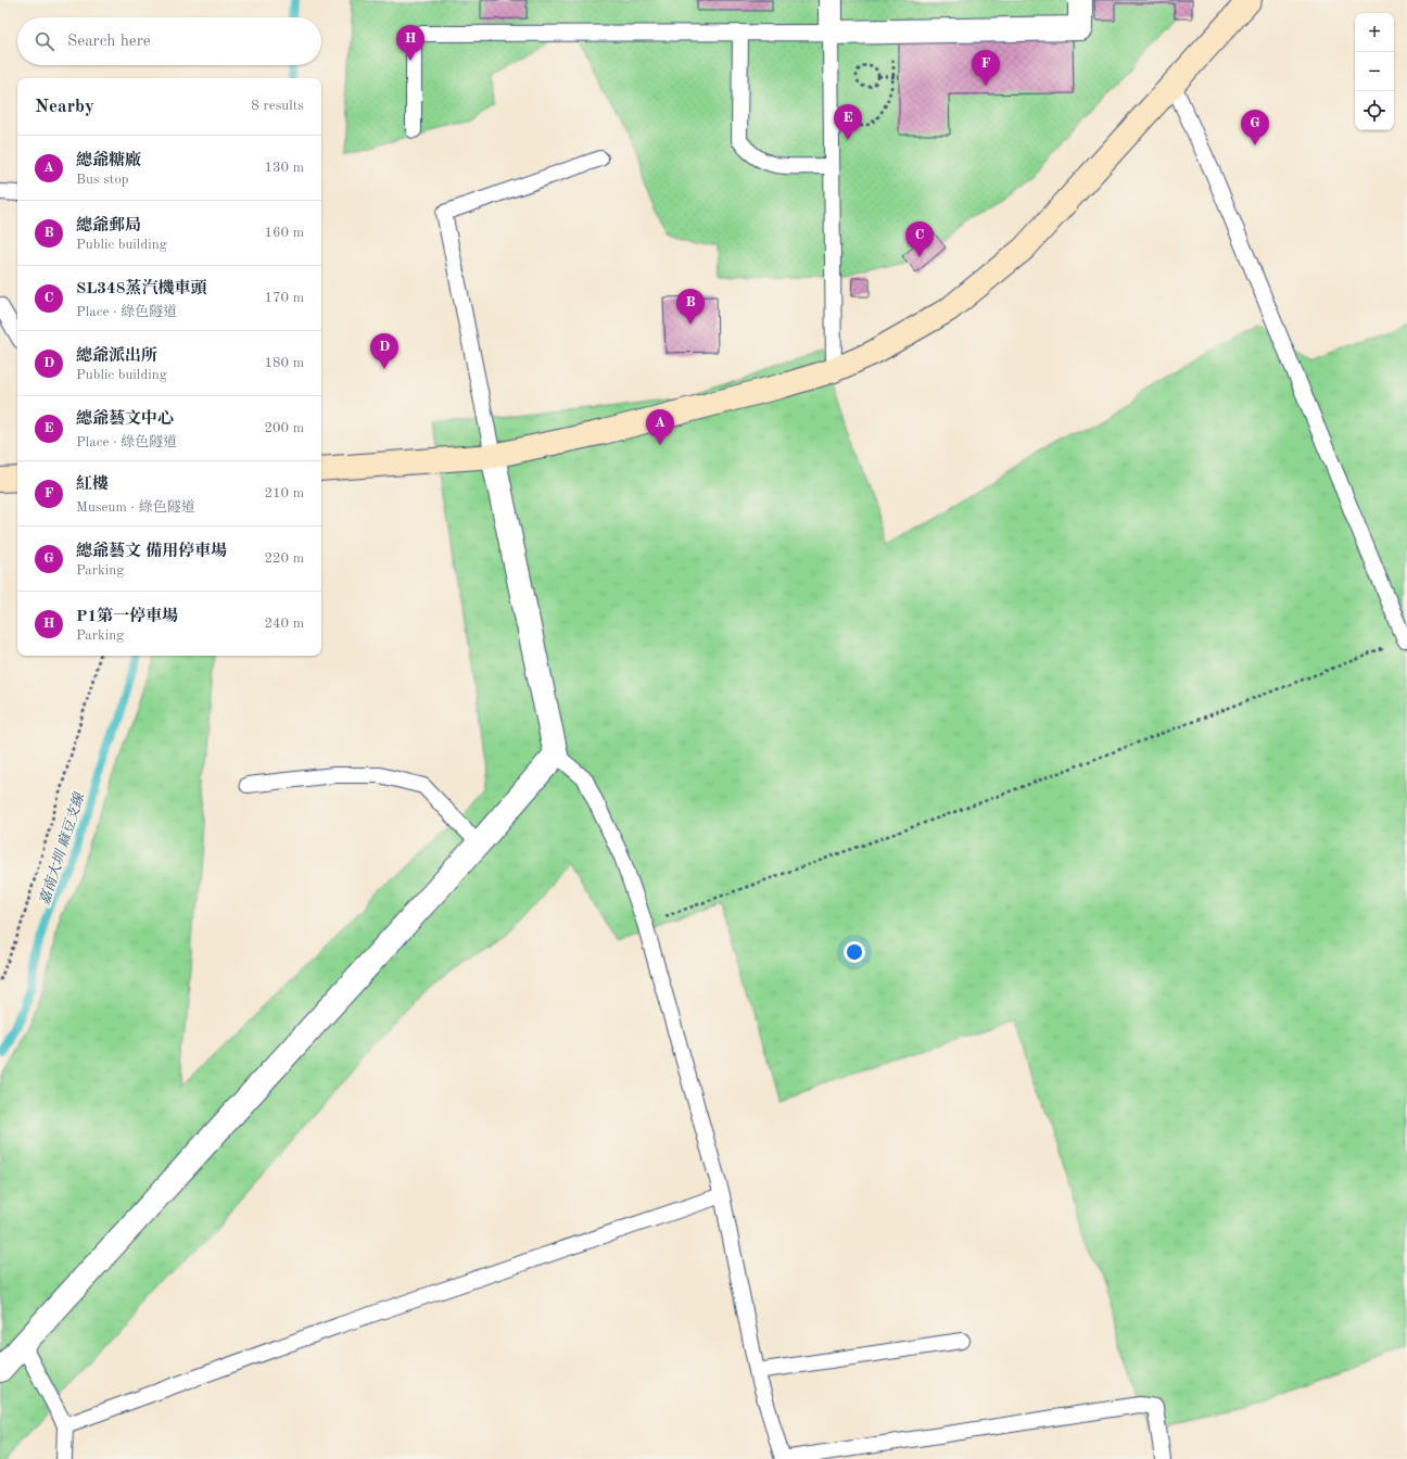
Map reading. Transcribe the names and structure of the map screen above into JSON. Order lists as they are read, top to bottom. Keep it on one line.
{"water":["嘉南大圳 麻豆支線"],"page":{"map_buttons":["+","−"],"search":"Search here","pins":["H","F","E","G","C","B","D","A"],"heading":["Nearby","8 results"],"list":[{"mark":"A","name":"總爺糖廠","note":"Bus stop","value":"130 m"},{"mark":"B","name":"總爺郵局","note":"Public building","value":"160 m"},{"mark":"C","name":"SL348蒸汽機車頭","note":"Place · 綠色隧道","value":"170 m"},{"mark":"D","name":"總爺派出所","note":"Public building","value":"180 m"},{"mark":"E","name":"總爺藝文中心","note":"Place · 綠色隧道","value":"200 m"},{"mark":"F","name":"紅樓","note":"Museum · 綠色隧道","value":"210 m"},{"mark":"G","name":"總爺藝文 備用停車場","note":"Parking","value":"220 m"},{"mark":"H","name":"P1第一停車場","note":"Parking","value":"240 m"}]}}
